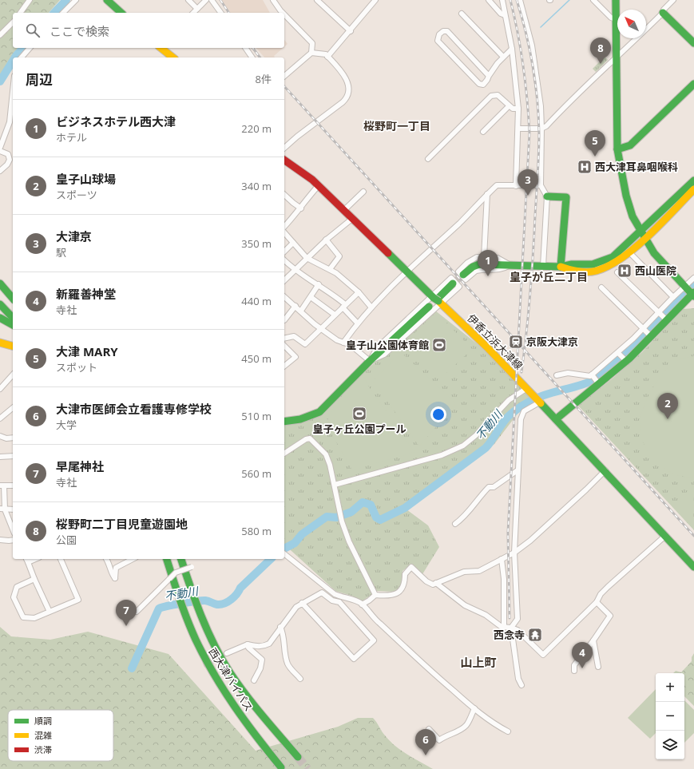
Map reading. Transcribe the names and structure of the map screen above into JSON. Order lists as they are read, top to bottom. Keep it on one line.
{"streets":{"main road":["伊香立浜大津線","西大津バイパス"]},"districts":["桜野町一丁目","皇子が丘二丁目","山上町"],"water":["不動川"],"places":{"hospital":["西大津耳鼻咽喉科","西山医院"],"station":["京阪大津京"],"sports":["皇子山公園体育館","皇子ヶ丘公園プール"],"temple":["西念寺"]},"legend":["順調","混雑","渋滞"],"north":"top left","page":{"search":"ここで検索","pins":["8","5","3","1","2","7","4","6"],"heading":["周辺","8件"],"list":[{"mark":"1","name":"ビジネスホテル西大津","note":"ホテル","value":"220 m"},{"mark":"2","name":"皇子山球場","note":"スポーツ","value":"340 m"},{"mark":"3","name":"大津京","note":"駅","value":"350 m"},{"mark":"4","name":"新羅善神堂","note":"寺社","value":"440 m"},{"mark":"5","name":"大津 MARY","note":"スポット","value":"450 m"},{"mark":"6","name":"大津市医師会立看護専修学校","note":"大学","value":"510 m"},{"mark":"7","name":"早尾神社","note":"寺社","value":"560 m"},{"mark":"8","name":"桜野町二丁目児童遊園地","note":"公園","value":"580 m"}],"map_buttons":["+","−"]}}
